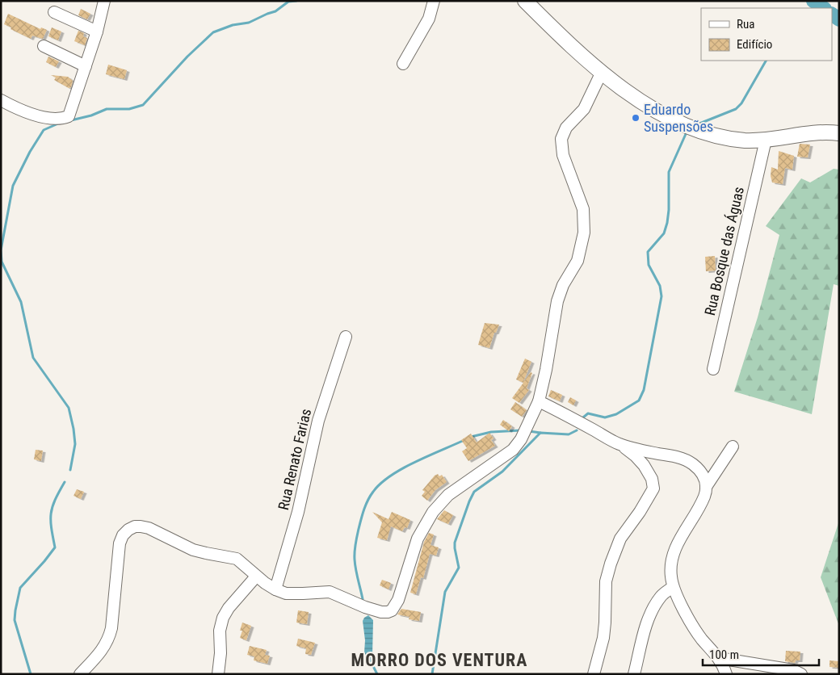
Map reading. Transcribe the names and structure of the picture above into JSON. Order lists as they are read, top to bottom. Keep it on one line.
{"streets":{"street":["Rua Bosque das Águas","Rua Renato Farias"]},"districts":["MORRO DOS VENTURA"],"places":["Eduardo Suspensões"],"legend":["Rua","Edifício"],"scale_bar":"100 m"}
